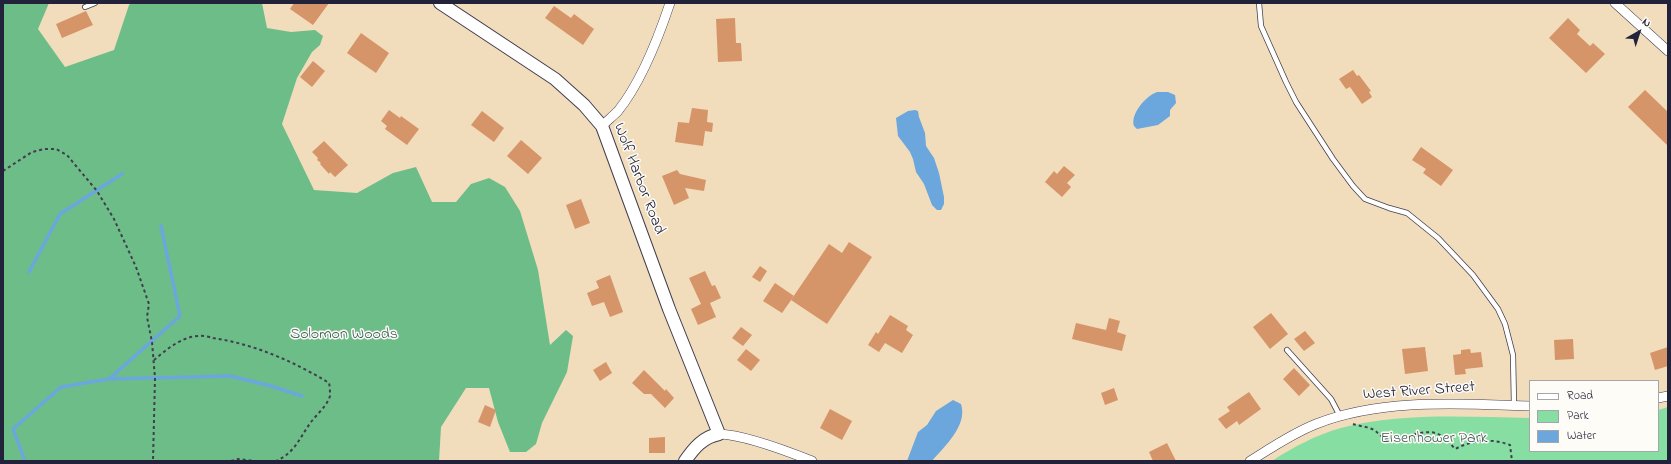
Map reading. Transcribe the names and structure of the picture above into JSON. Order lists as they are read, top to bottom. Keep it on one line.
{"streets":{"street":["Wolf Harbor Road","West River Street"]},"parks":["Solomon Woods","Eisenhower Park"],"legend":["Road","Park","Water"],"north":"top right"}
